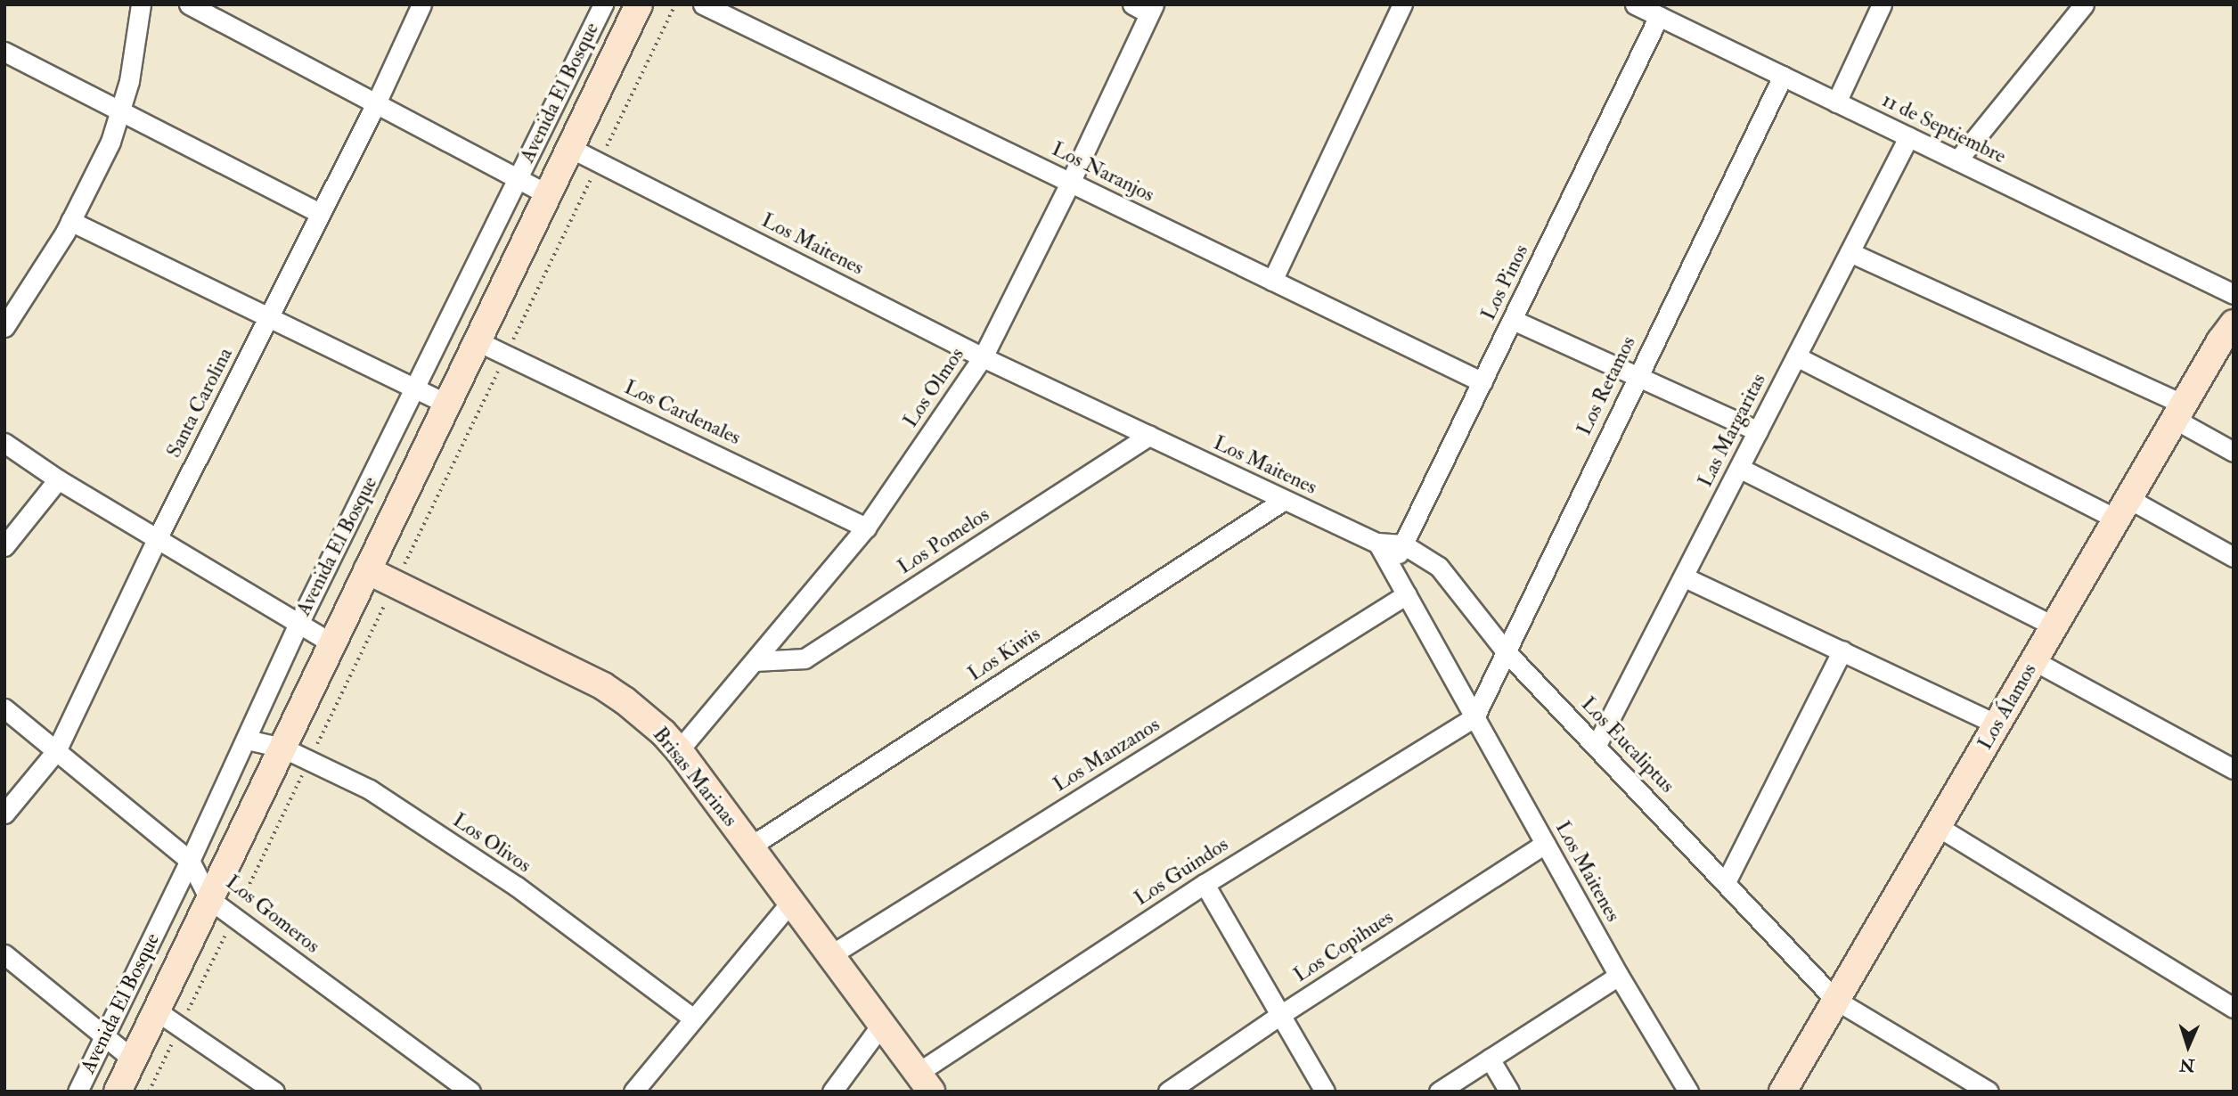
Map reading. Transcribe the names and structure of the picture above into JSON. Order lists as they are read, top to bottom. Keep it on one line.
{"streets":{"street":["Avenida El Bosque","11 de Septiembre","Los Naranjos","Los Maitenes","Los Pinos","Los Retamos","Los Olmos","Santa Carolina","Los Cardenales","Las Margaritas","Los Pomelos","Los Kiwis","Los Álamos","Los Eucaliptus","Los Manzanos","Brisas Marinas","Los Olivos","Los Guindos","Los Gomeros","Los Copihues"]},"crossings":[["Avenida El Bosque","Los Maitenes"],["Avenida El Bosque","Los Cardenales"],["Avenida El Bosque","Brisas Marinas"],["Avenida El Bosque","Los Olivos"],["Avenida El Bosque","Los Gomeros"],["11 de Septiembre","Los Pinos"],["11 de Septiembre","Los Retamos"],["11 de Septiembre","Las Margaritas"],["Los Naranjos","Los Pinos"],["Los Naranjos","Los Olmos"],["Los Maitenes","Los Pinos"],["Los Maitenes","Los Retamos"],["Los Maitenes","Los Olmos"],["Los Maitenes","Los Pomelos"],["Los Maitenes","Los Kiwis"],["Los Maitenes","Los Eucaliptus"],["Los Maitenes","Los Manzanos"],["Los Maitenes","Los Guindos"],["Los Maitenes","Los Copihues"],["Los Pinos","Los Eucaliptus"],["Los Retamos","Los Eucaliptus"],["Los Retamos","Los Guindos"],["Los Olmos","Los Cardenales"],["Los Olmos","Los Pomelos"],["Los Olmos","Brisas Marinas"],["Santa Carolina","Los Gomeros"],["Las Margaritas","Los Eucaliptus"],["Los Kiwis","Brisas Marinas"],["Los Álamos","Los Eucaliptus"],["Los Manzanos","Brisas Marinas"],["Brisas Marinas","Los Guindos"]],"north":"bottom"}
